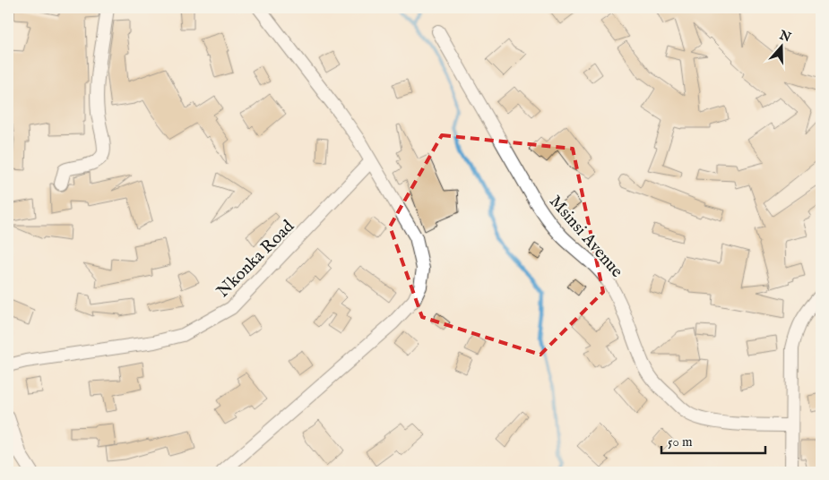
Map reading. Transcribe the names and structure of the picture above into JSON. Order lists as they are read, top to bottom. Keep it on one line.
{"streets":{"street":["Msinsi Avenue","Nkonka Road"]},"scale_bar":"50 m","north":"top"}
